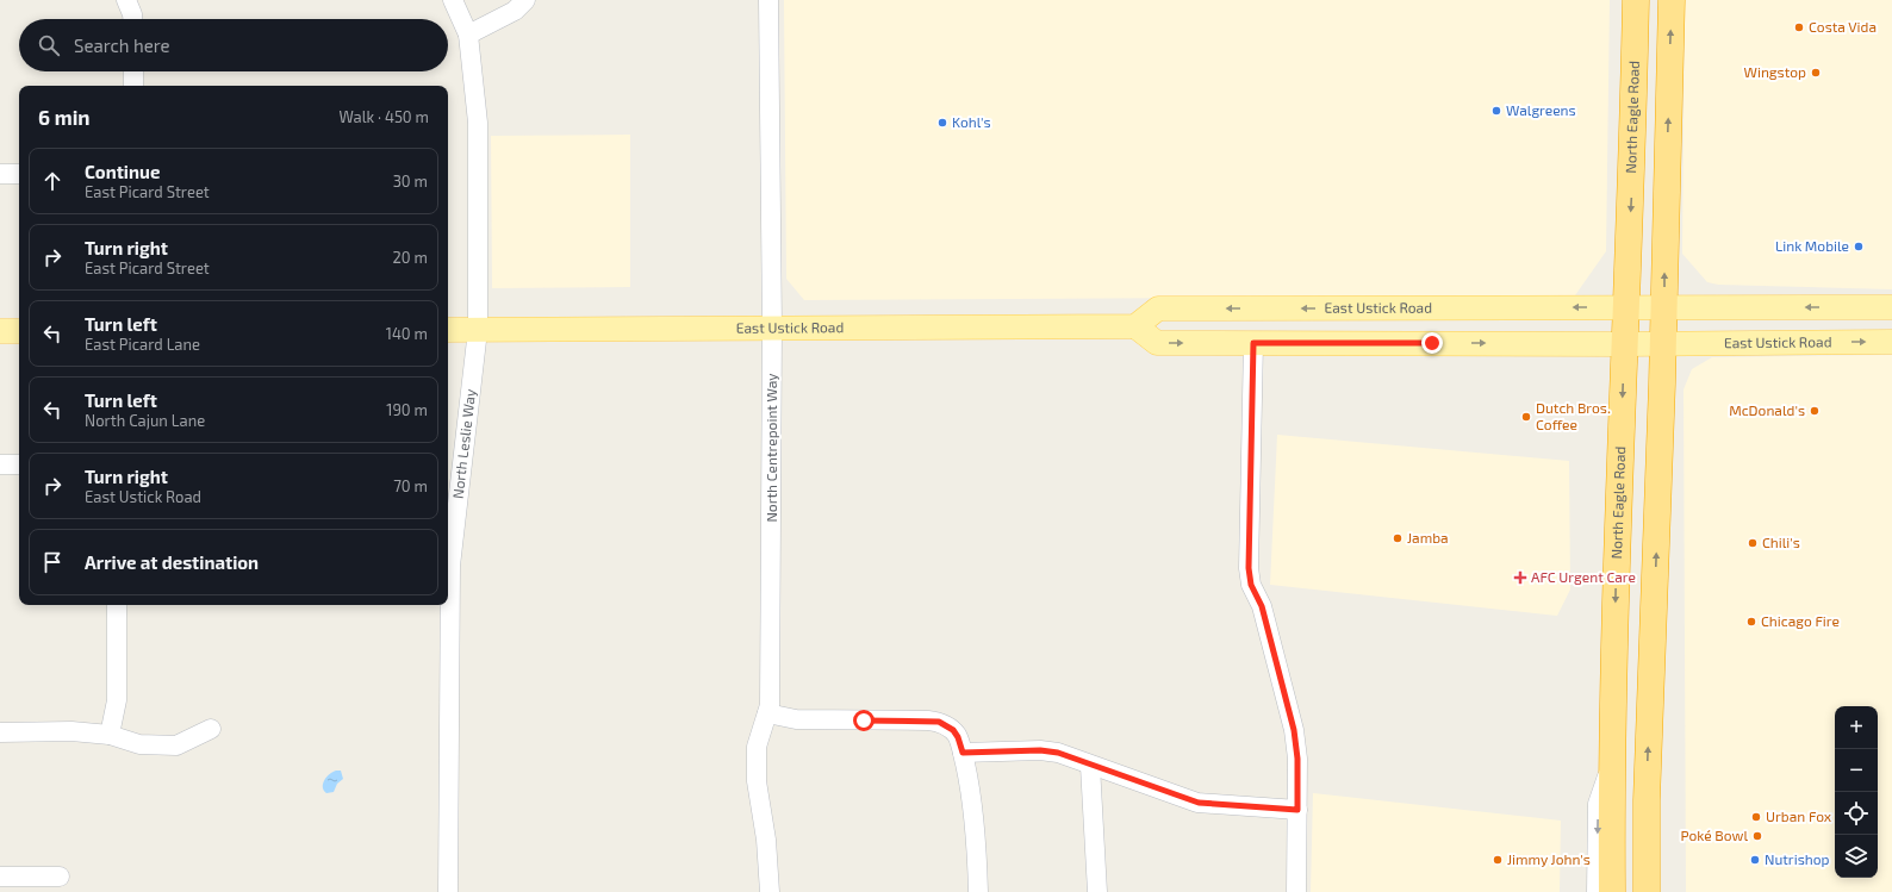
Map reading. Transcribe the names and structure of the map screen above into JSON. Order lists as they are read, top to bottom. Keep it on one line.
{"streets":{"highway":["North Eagle Road"],"main road":["East Ustick Road"],"street":["North Leslie Way","North Centrepoint Way"]},"crossings":[["North Eagle Road","East Ustick Road"],["East Ustick Road","North Leslie Way"],["East Ustick Road","North Centrepoint Way"]],"places":{"other":["Costa Vida","Wingstop","Walgreens","Kohl's","Link Mobile","McDonald's","Dutch Bros. Coffee","Jamba","Chili's","Chicago Fire","Urban Fox","Poké Bowl","Jimmy John's","Nutrishop"],"health":["AFC Urgent Care"]},"page":{"search":"Search here","heading":["6 min","Walk · 450 m"],"list":[["Continue","East Picard Street","30 m"],["Turn right","East Picard Street","20 m"],["Turn left","East Picard Lane","140 m"],["Turn left","North Cajun Lane","190 m"],["Turn right","East Ustick Road","70 m"],"Arrive at destination"],"map_buttons":["+","−"]}}
